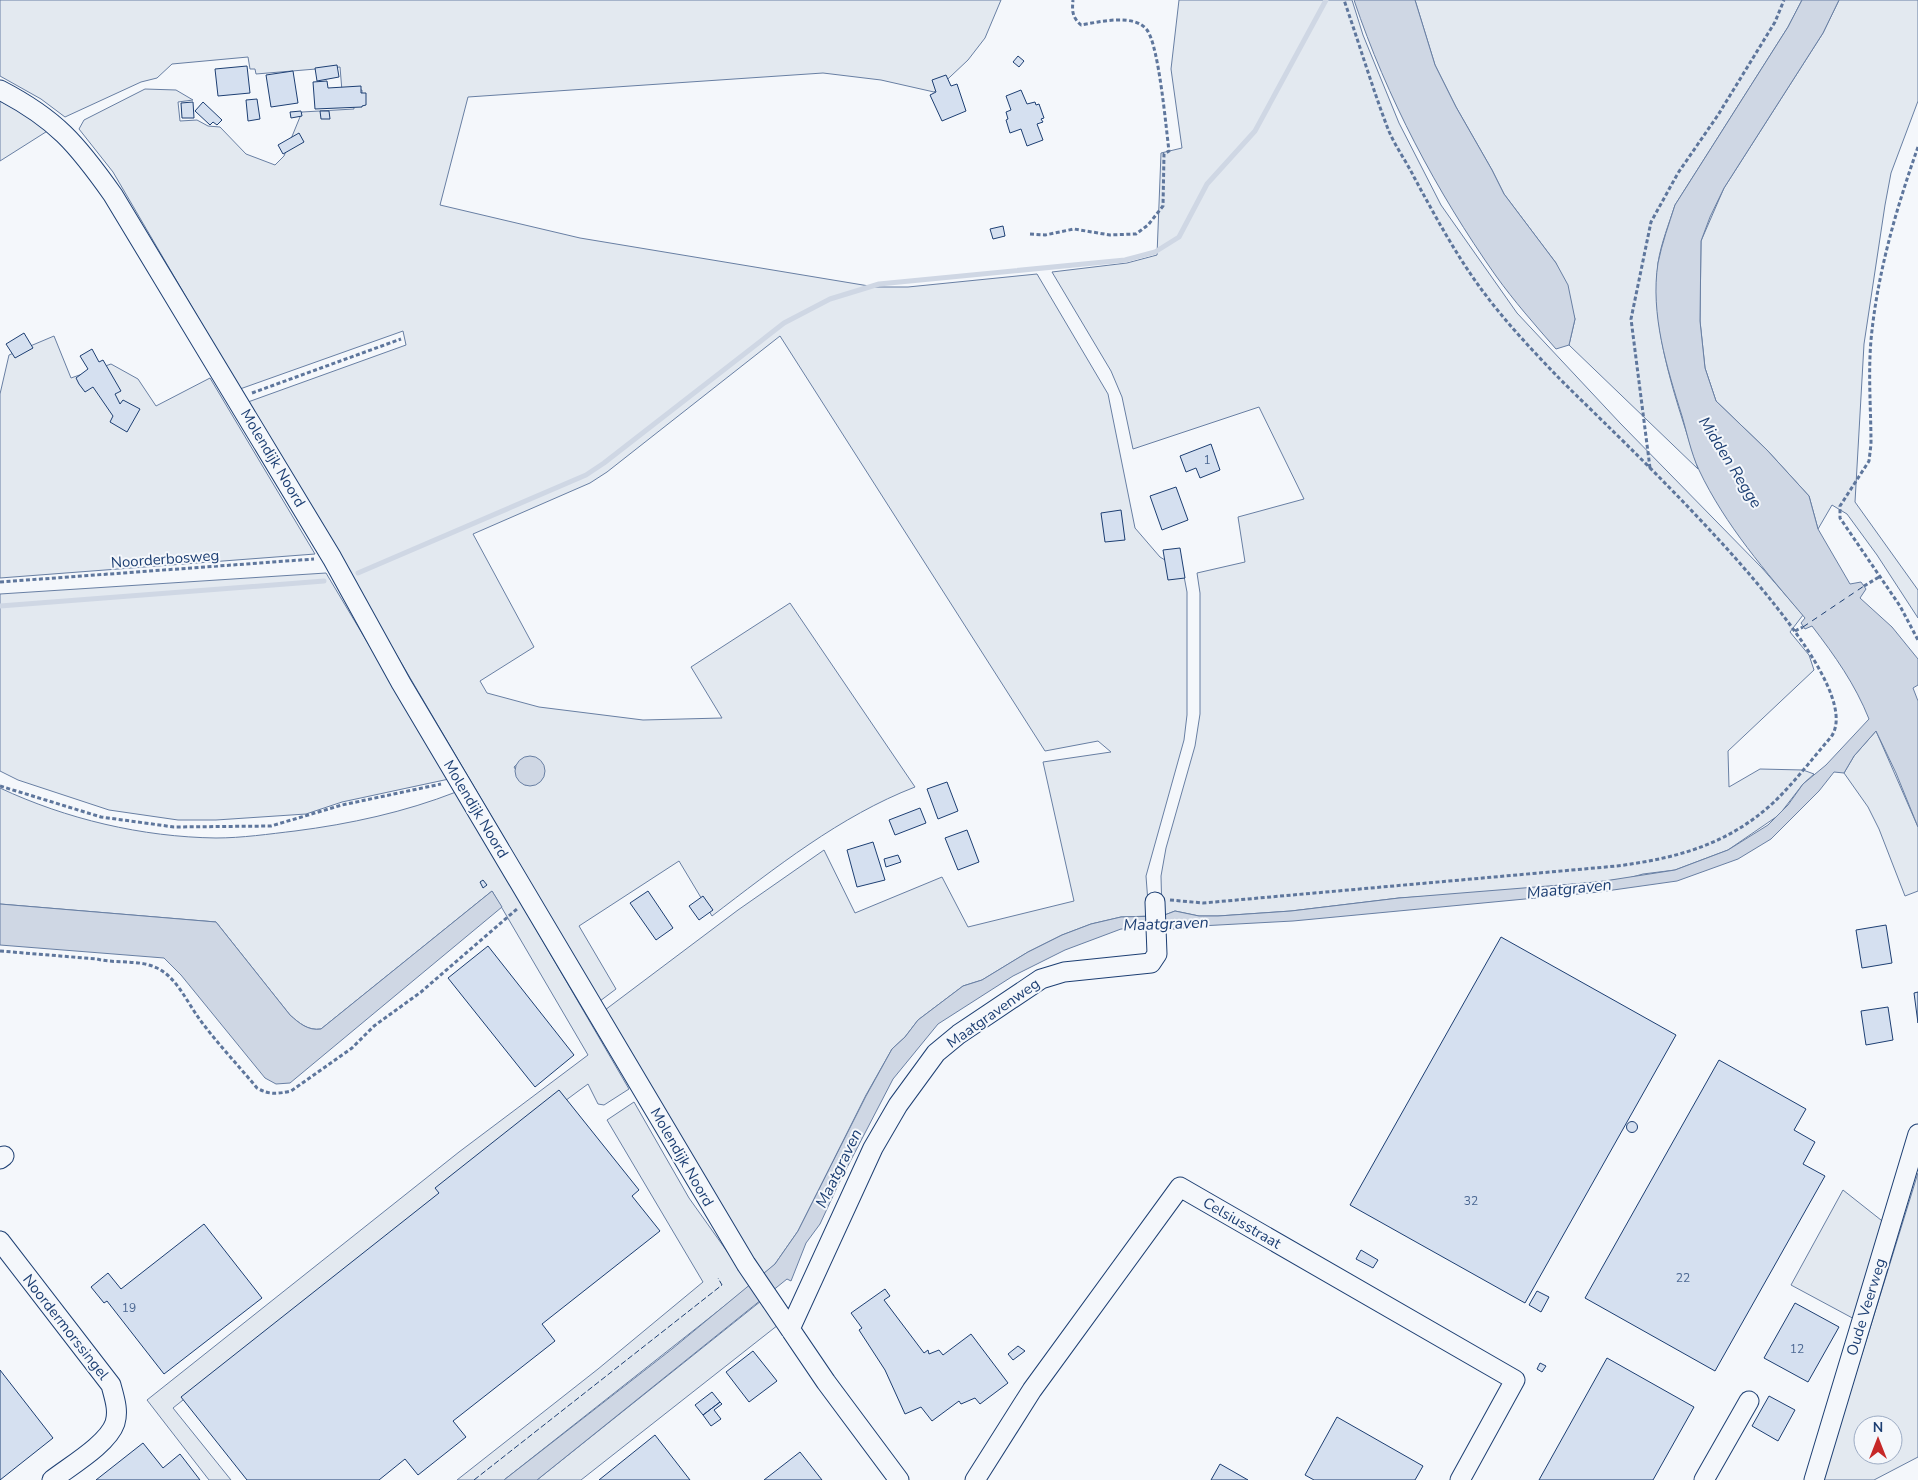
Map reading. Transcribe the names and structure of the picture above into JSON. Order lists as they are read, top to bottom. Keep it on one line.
{"streets":{"street":["Molendijk Noord","Maatgravenweg","Celsiusstraat","Oude Veerweg","Noordermorssingel"],"path":["Noorderbosweg"]},"crossings":[["Molendijk Noord","Noorderbosweg"],["Molendijk Noord","Maatgravenweg"]],"water":["Midden Regge","Maatgraven"],"house_numbers":["1","32","22","19","12"],"north":"top"}
